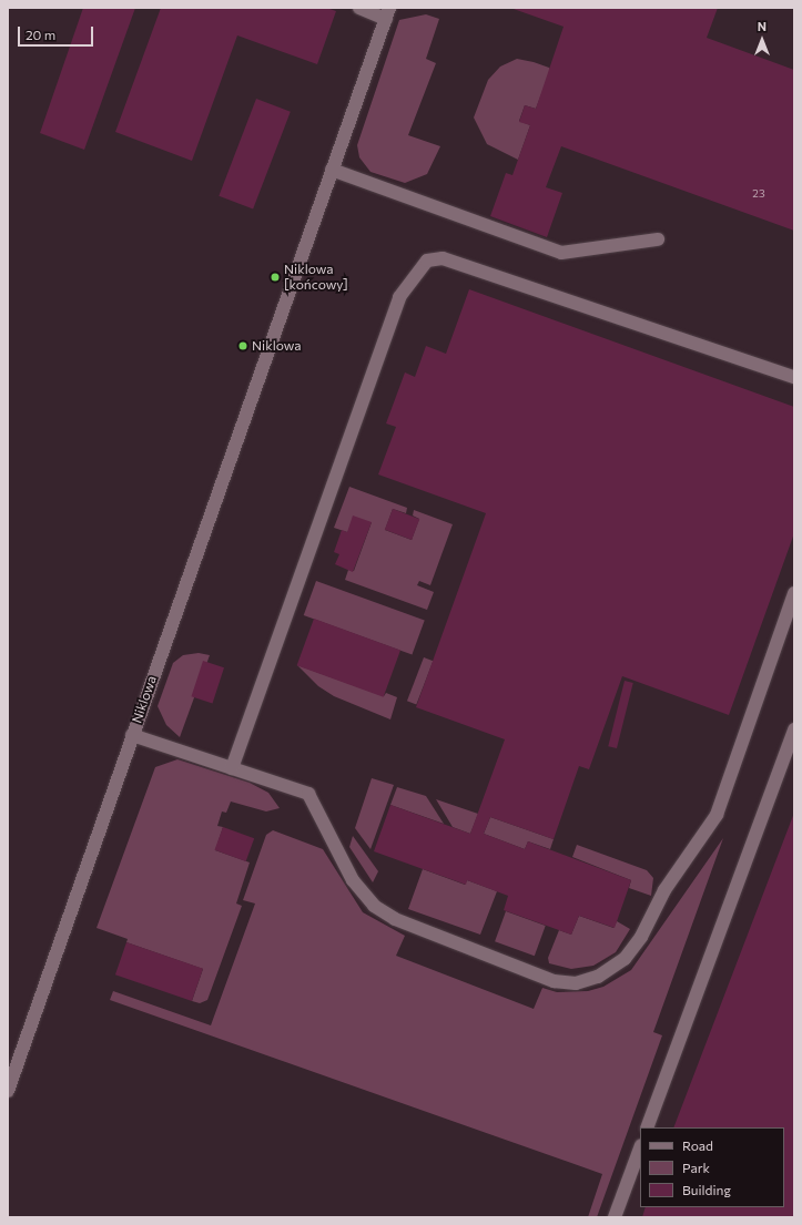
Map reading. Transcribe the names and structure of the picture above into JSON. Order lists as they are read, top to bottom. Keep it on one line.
{"streets":{"street":["Niklowa"]},"places":["Niklowa [końcowy]","Niklowa"],"house_numbers":["23"],"legend":["Road","Park","Building"],"scale_bar":"20 m","north":"top"}
